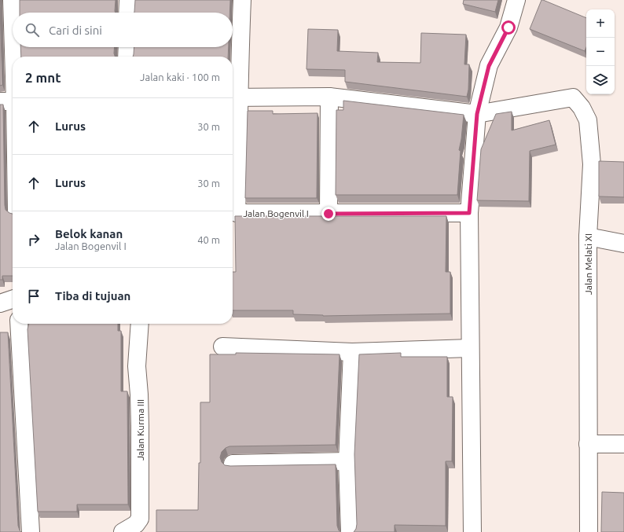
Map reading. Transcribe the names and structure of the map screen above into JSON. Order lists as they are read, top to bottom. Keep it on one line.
{"streets":{"street":["Jalan Bogenvil I","Jalan Melati XI","Jalan Kurma III"]},"page":{"map_buttons":["+","−"],"search":"Cari di sini","heading":["2 mnt","Jalan kaki · 100 m"],"list":[["Lurus","30 m"],["Lurus","30 m"],["Belok kanan","Jalan Bogenvil I","40 m"],"Tiba di tujuan"]}}
